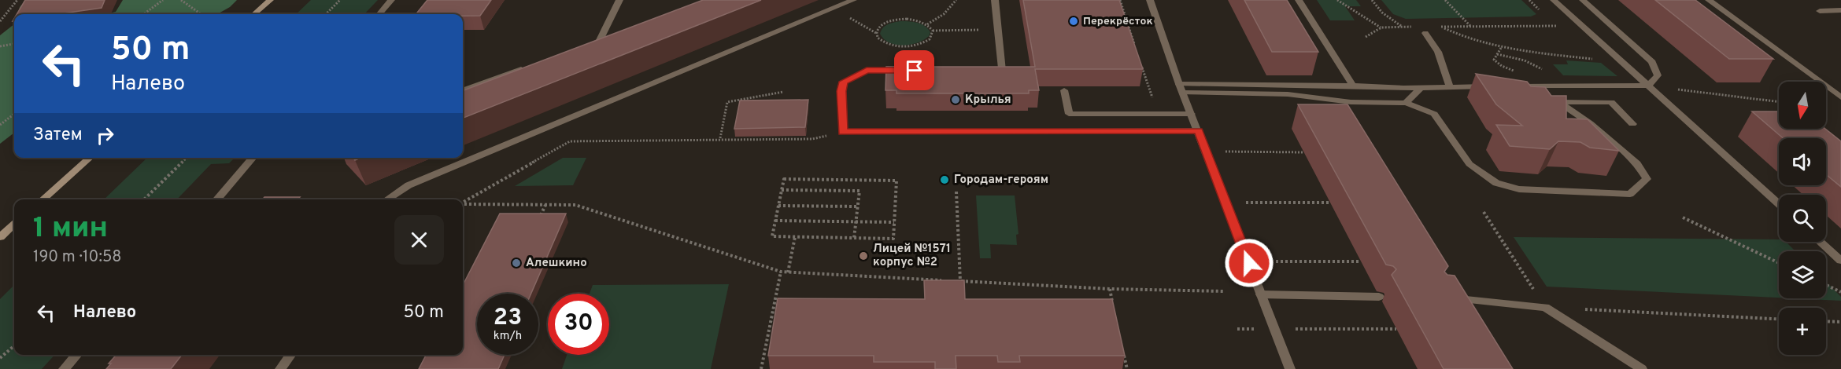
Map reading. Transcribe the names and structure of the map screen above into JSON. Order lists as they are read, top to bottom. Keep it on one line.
{"places":["Перекрёсток","Крылья","Городам-героям","Лицей №1571 корпус №2","Алешкино"],"north":"bottom","page":{"turn":["50 m","Налево"],"map_buttons":"+","then":"Затем","heading":["1 мин","190 m · 10:58"],"list":[{"name":"Налево","value":"50 m"}],"speed":"23 km/h","limit":"30"}}
